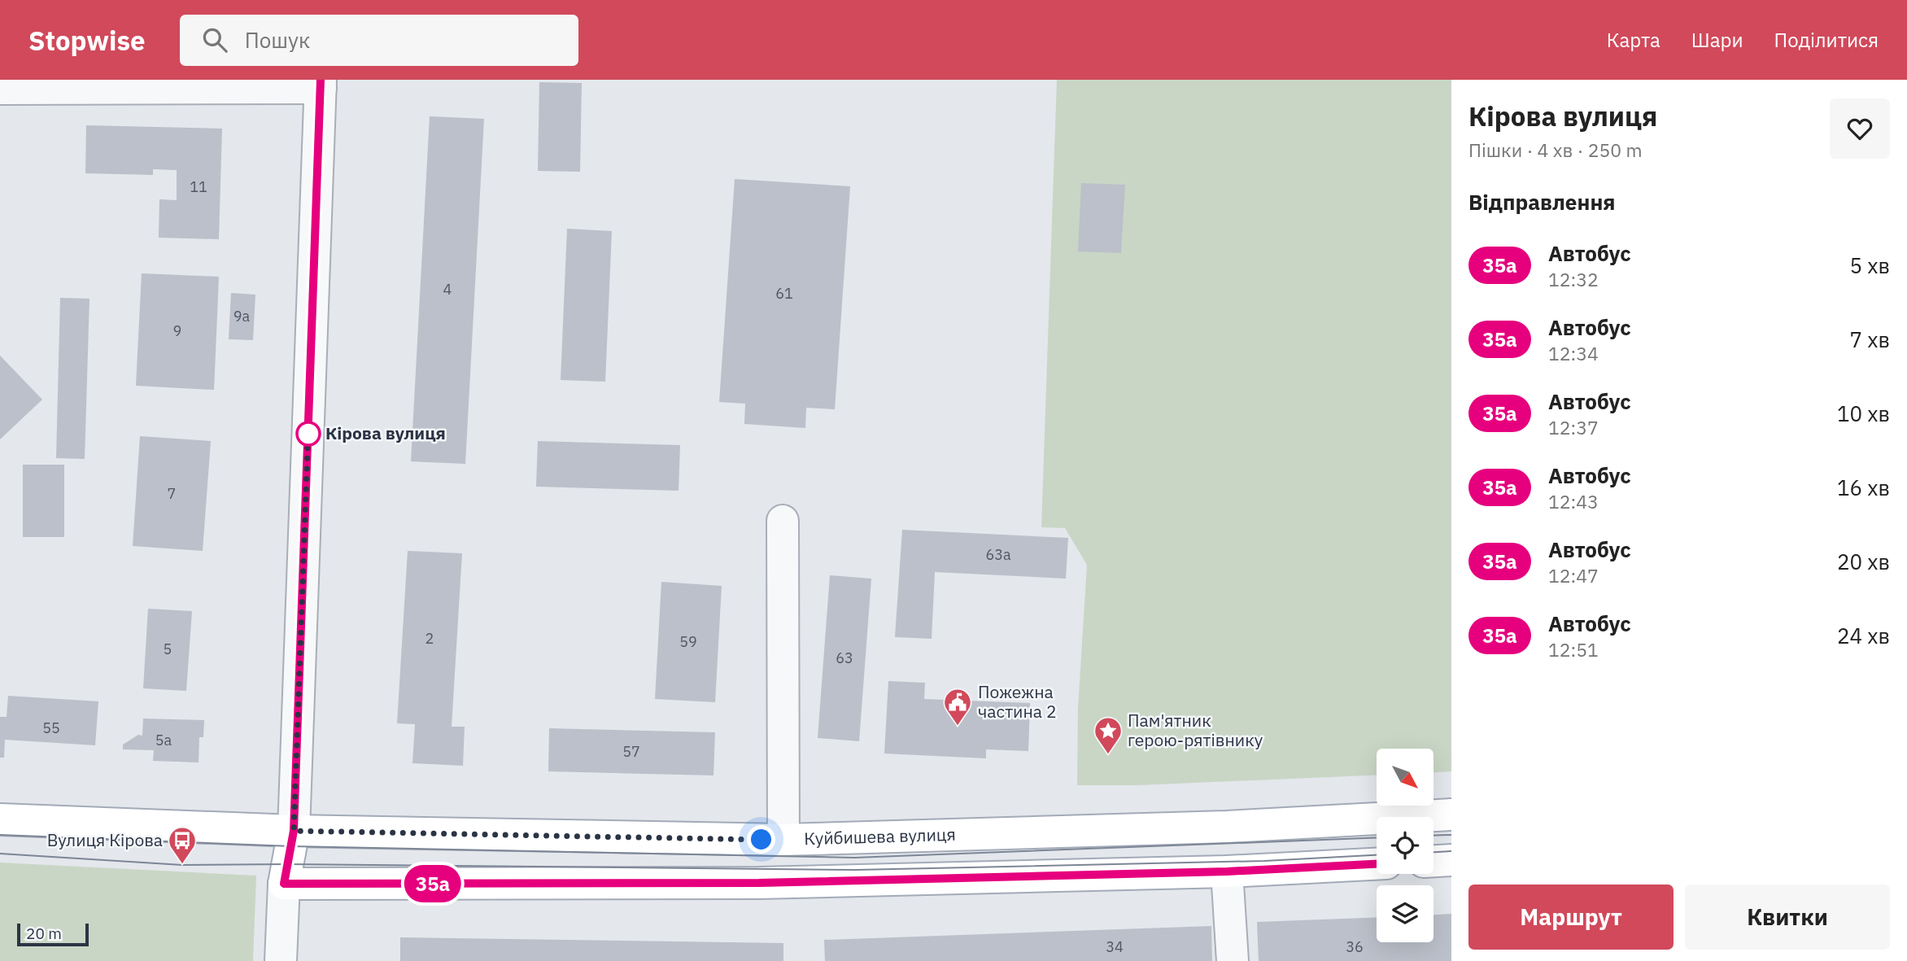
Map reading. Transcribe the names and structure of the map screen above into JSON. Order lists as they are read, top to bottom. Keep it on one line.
{"streets":{"main road":["Куйбишева вулиця"]},"places":{"other":["Кірова вулиця"],"public building":["Пожежна частина 2"],"place":["Пам'ятник герою-рятівнику"],"bus stop":["Вулиця Кірова"]},"lines":["bus line 35а"],"house_numbers":["11","4","61","9а","9","7","63а","2","59","5","63","55","5а","57","34","36"],"scale_bar":"20 m","north":"bottom right","page":{"header":"Stopwise","search":"Пошук","nav":["Карта","Шари","Поділитися"],"on_map":"35а","heading":[["Кірова вулиця","Пішки · 4 хв · 250 m"],"Відправлення"],"list":[{"mark":"35а","name":"Автобус","note":"12:32","value":"5 хв"},{"mark":"35а","name":"Автобус","note":"12:34","value":"7 хв"},{"mark":"35а","name":"Автобус","note":"12:37","value":"10 хв"},{"mark":"35а","name":"Автобус","note":"12:43","value":"16 хв"},{"mark":"35а","name":"Автобус","note":"12:47","value":"20 хв"},{"mark":"35а","name":"Автобус","note":"12:51","value":"24 хв"}],"buttons":["Маршрут","Квитки"],"scale":"20 m"}}
